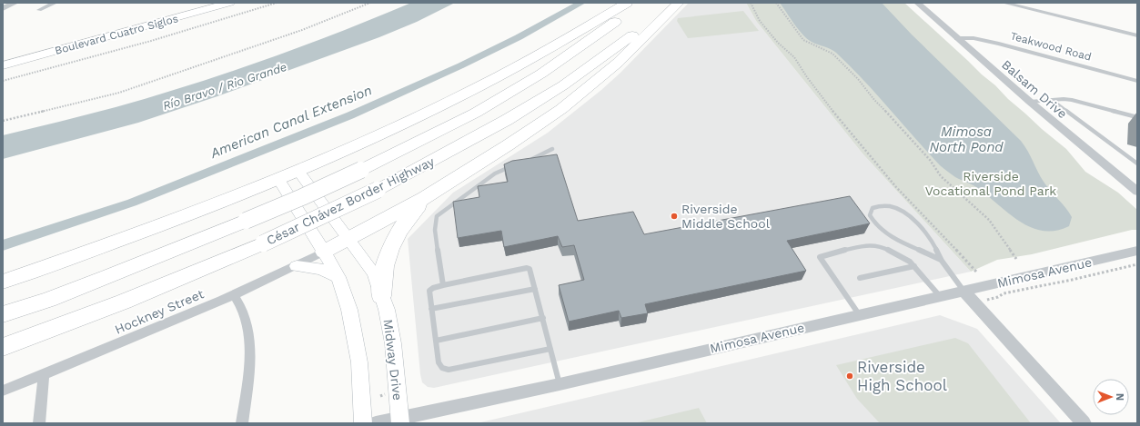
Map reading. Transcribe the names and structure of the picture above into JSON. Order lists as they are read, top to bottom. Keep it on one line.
{"streets":{"highway":["Boulevard Cuatro Siglos","César Chávez Border Highway"],"main road":["Midway Drive"],"street":["Teakwood Road","Balsam Drive","Mimosa Avenue","Hockney Street"]},"crossings":[["Teakwood Road","Balsam Drive"],["Mimosa Avenue","Midway Drive"]],"water":["Río Bravo / Rio Grande","American Canal Extension","Mimosa North Pond"],"parks":["Riverside Vocational Pond Park"],"places":["Riverside Middle School","Riverside High School"],"north":"right"}
